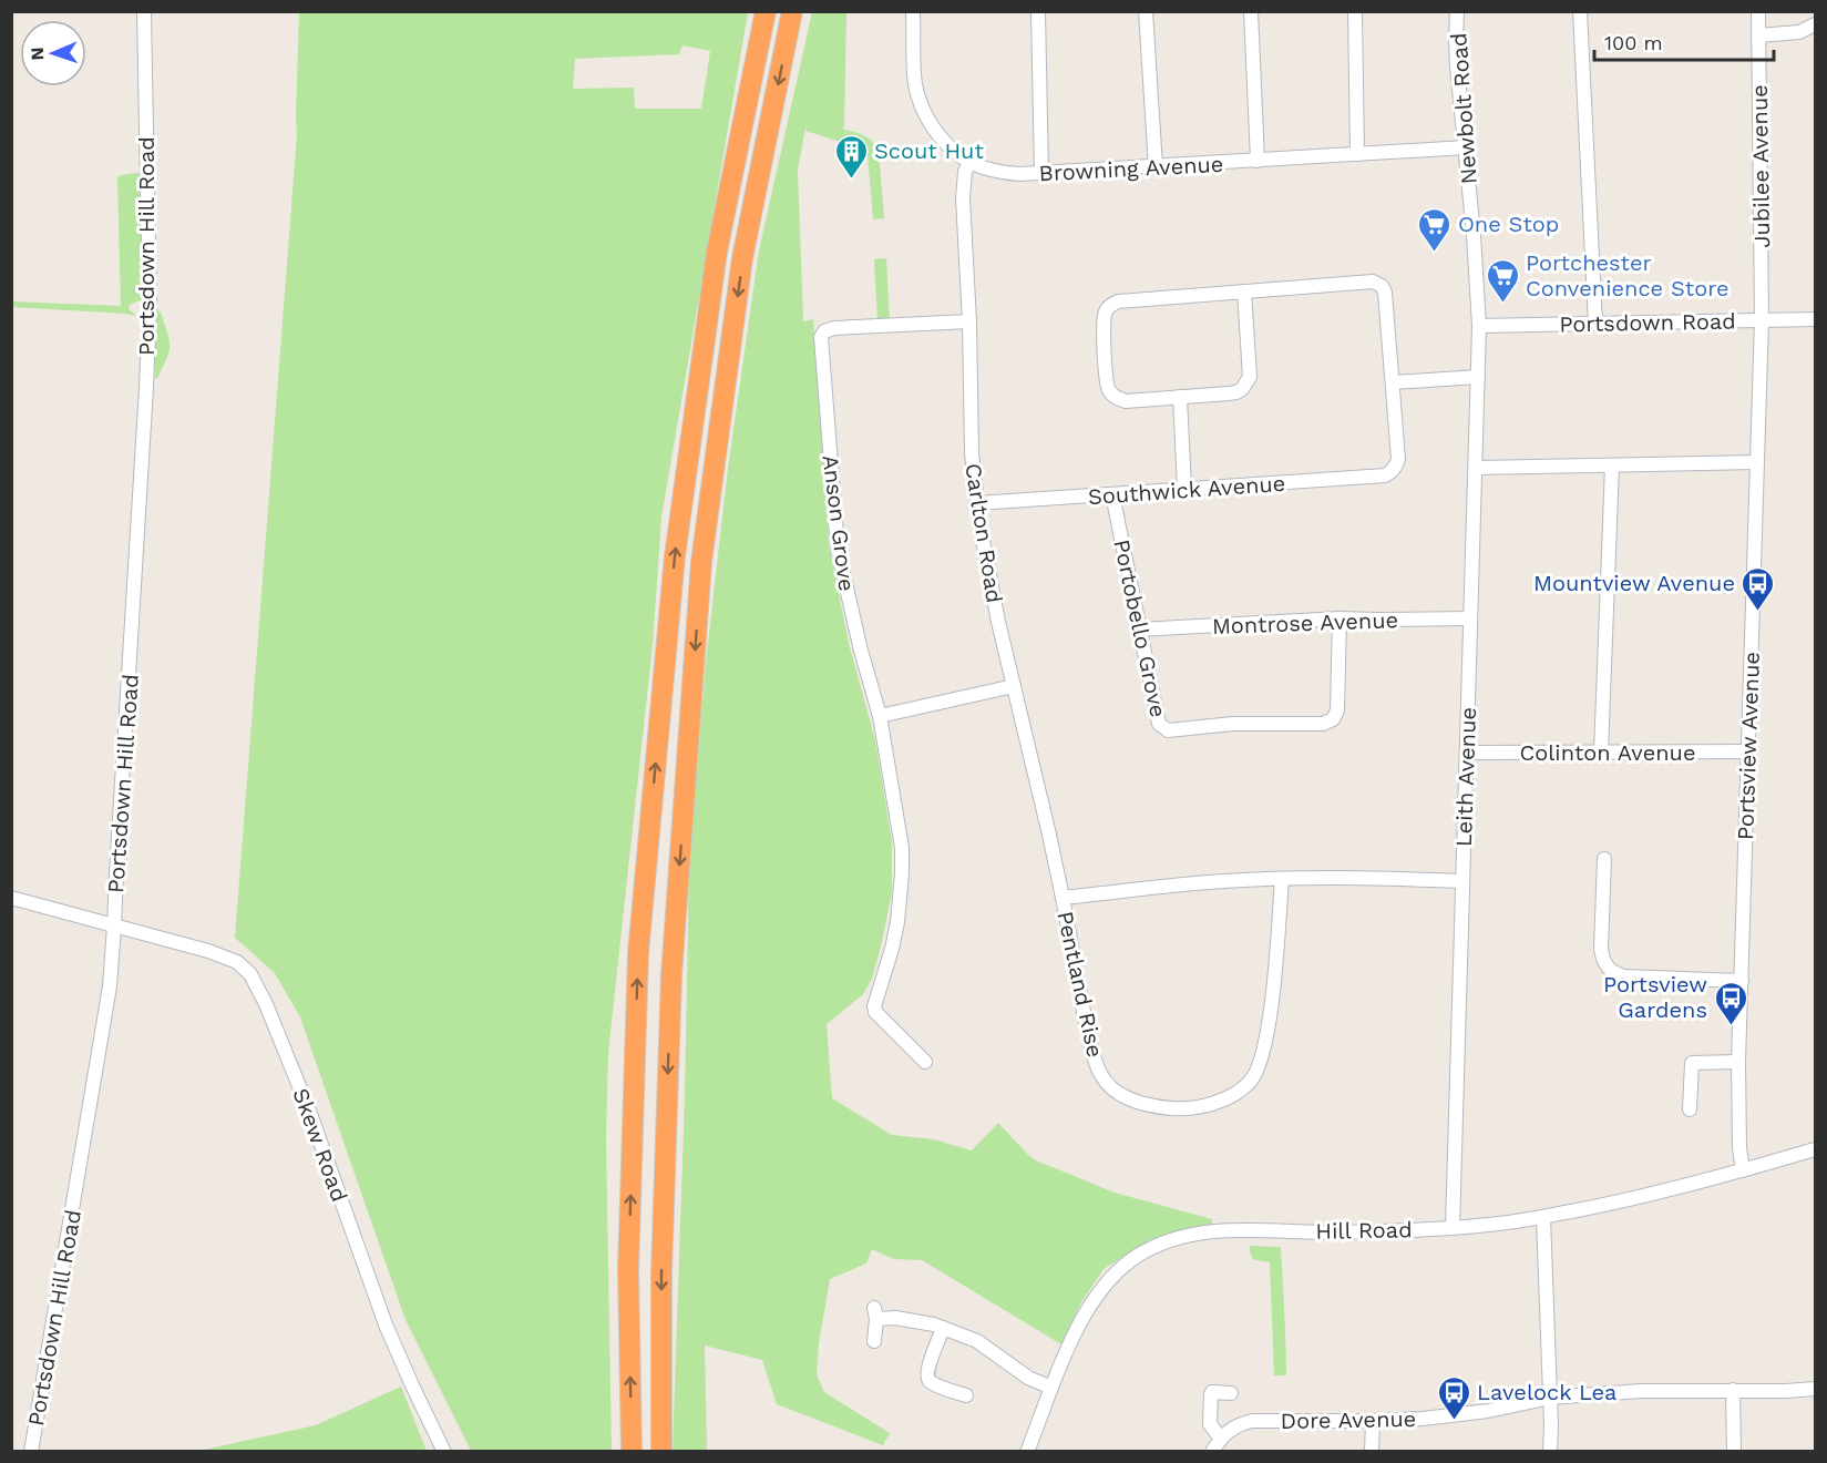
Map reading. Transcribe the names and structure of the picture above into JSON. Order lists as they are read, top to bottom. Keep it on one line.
{"streets":{"street":["Newbolt Road","Jubilee Avenue","Browning Avenue","Portsdown Hill Road","Portsdown Road","Southwick Avenue","Anson Grove","Carlton Road","Montrose Avenue","Portobello Grove","Portsview Avenue","Colinton Avenue","Leith Avenue","Pentland Rise","Skew Road","Hill Road","Dore Avenue"]},"crossings":[["Newbolt Road","Browning Avenue"],["Newbolt Road","Portsdown Road"],["Newbolt Road","Leith Avenue"],["Jubilee Avenue","Portsdown Road"],["Jubilee Avenue","Portsview Avenue"],["Browning Avenue","Carlton Road"],["Portsdown Hill Road","Skew Road"],["Portsdown Road","Portsview Avenue"],["Portsdown Road","Leith Avenue"],["Southwick Avenue","Carlton Road"],["Southwick Avenue","Portobello Grove"],["Anson Grove","Carlton Road"],["Carlton Road","Pentland Rise"],["Montrose Avenue","Portobello Grove"],["Montrose Avenue","Leith Avenue"],["Portsview Avenue","Colinton Avenue"],["Portsview Avenue","Hill Road"],["Colinton Avenue","Leith Avenue"],["Leith Avenue","Pentland Rise"],["Leith Avenue","Hill Road"]],"places":{"building":["Scout Hut"],"supermarket":["One Stop","Portchester Convenience Store"],"bus stop":["Mountview Avenue","Portsview Gardens","Lavelock Lea"]},"scale_bar":"100 m","north":"left"}
